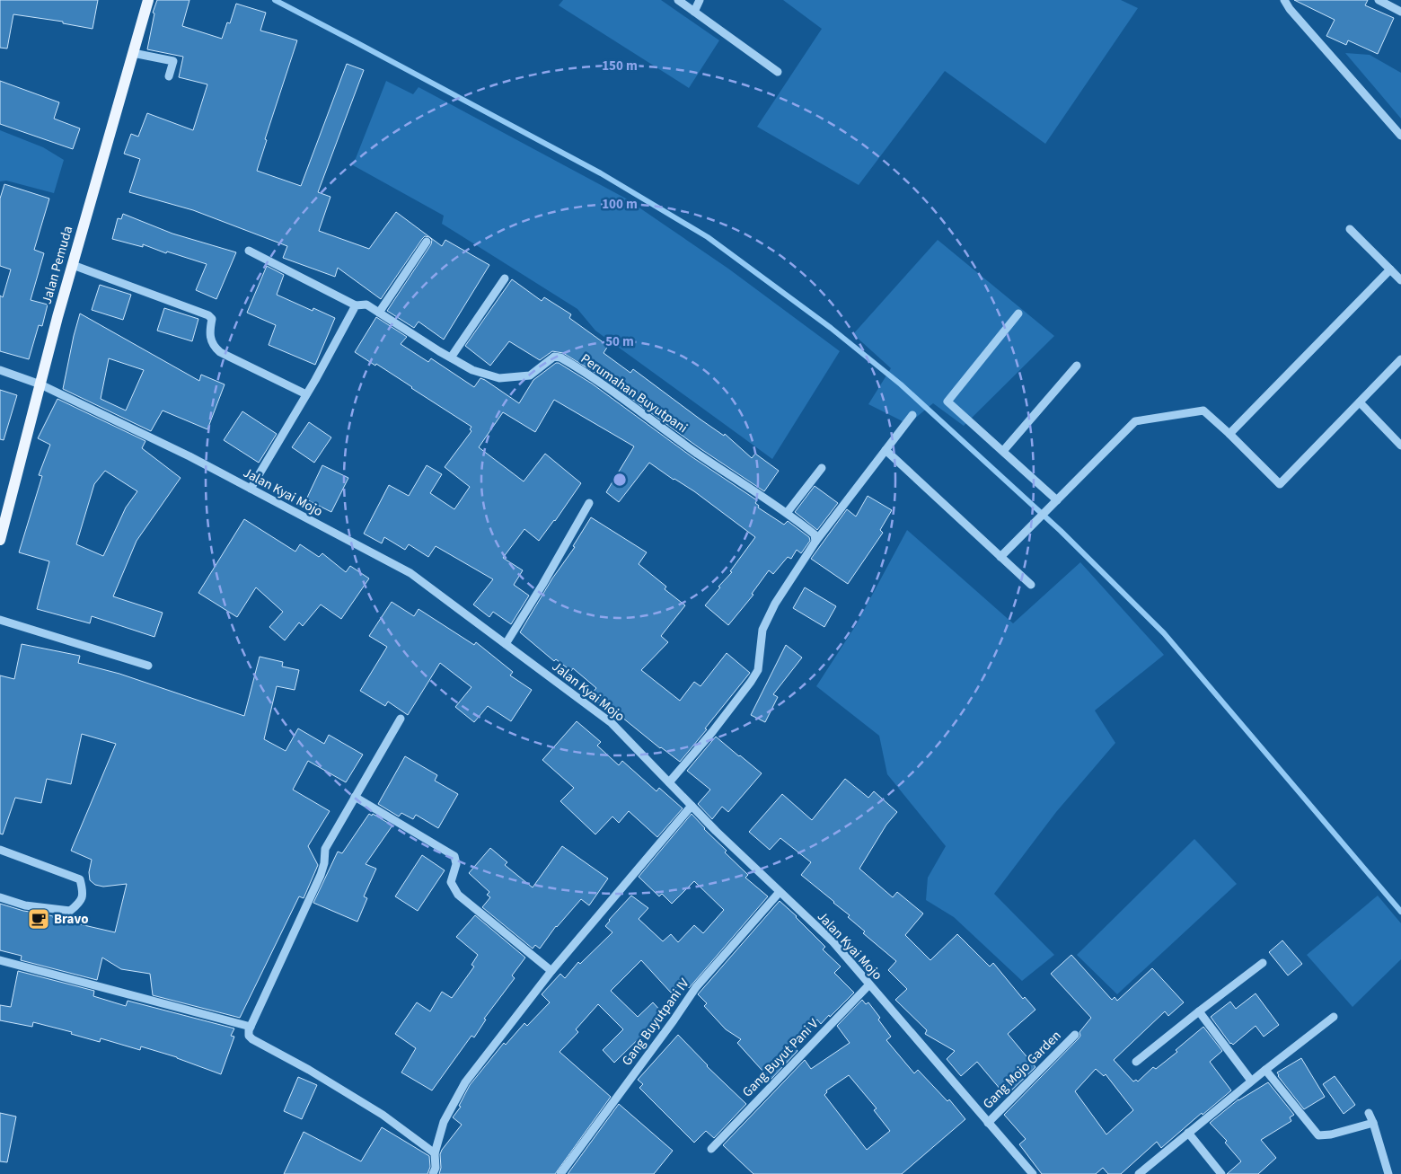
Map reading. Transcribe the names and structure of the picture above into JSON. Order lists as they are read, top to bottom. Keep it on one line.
{"streets":{"main road":["Jalan Pemuda"],"street":["Perumahan Buyutpani","Jalan Kyai Mojo","Gang Buyutpani IV","Gang Buyut Pani V","Gang Mojo Garden"]},"crossings":[["Jalan Pemuda","Jalan Kyai Mojo"],["Jalan Kyai Mojo","Gang Buyutpani IV"],["Jalan Kyai Mojo","Gang Buyut Pani V"],["Jalan Kyai Mojo","Gang Mojo Garden"]],"places":{"cafe":["Bravo"]},"rings":["150 m","100 m","50 m"]}
